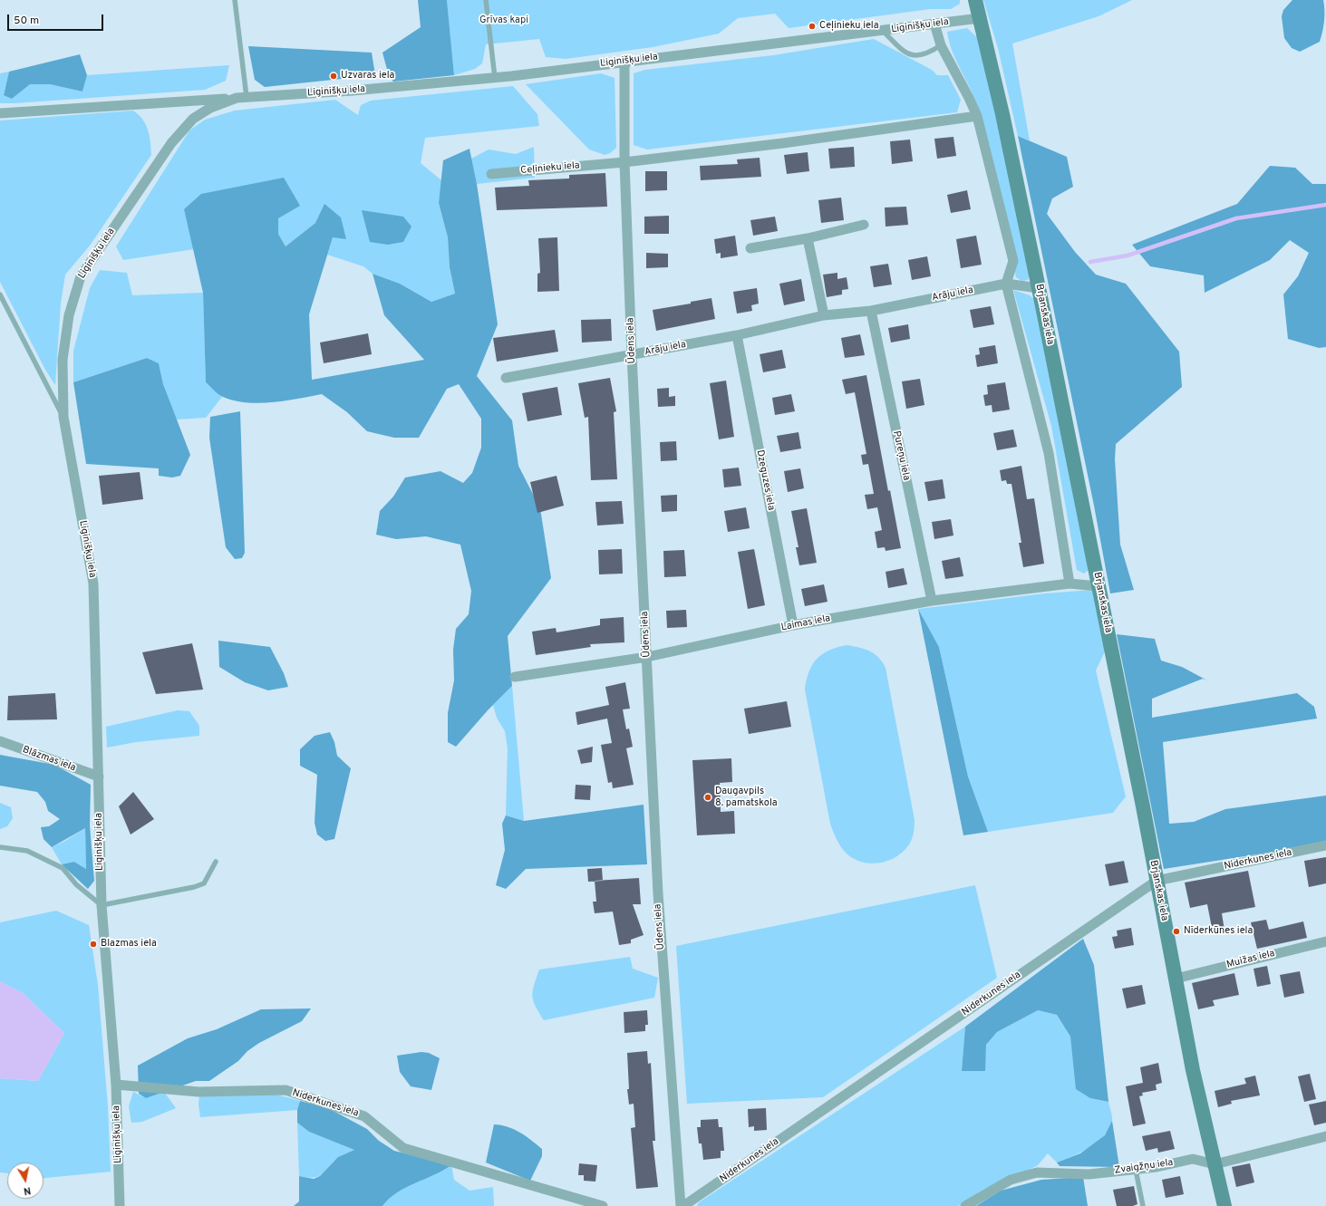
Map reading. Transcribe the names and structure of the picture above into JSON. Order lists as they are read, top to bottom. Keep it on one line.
{"streets":{"main road":["Brjanskas iela"],"street":["Liginišķu iela","Ceļinieku iela","Arāju iela","Ūdens iela","Pureņu iela","Dzeguzes iela","Laimas iela","Blāzmas iela","Niderkunes iela","Muižas iela","Zvaigžņu iela"]},"crossings":[["Liginišķu iela","Brjanskas iela"],["Liginišķu iela","Ūdens iela"],["Liginišķu iela","Blāzmas iela"],["Liginišķu iela","Niderkunes iela"],["Ceļinieku iela","Ūdens iela"],["Arāju iela","Brjanskas iela"],["Arāju iela","Ūdens iela"],["Arāju iela","Pureņu iela"],["Arāju iela","Dzeguzes iela"],["Brjanskas iela","Laimas iela"],["Brjanskas iela","Niderkunes iela"],["Brjanskas iela","Muižas iela"],["Brjanskas iela","Zvaigžņu iela"],["Ūdens iela","Laimas iela"],["Ūdens iela","Niderkunes iela"],["Pureņu iela","Laimas iela"],["Dzeguzes iela","Laimas iela"]],"parks":["Grīvas kapi"],"places":["Ceļinieku iela","Uzvaras iela","Daugavpils 8. pamatskola","Nīderkūnes iela","Blazmas iela"],"scale_bar":"50 m","north":"bottom"}
